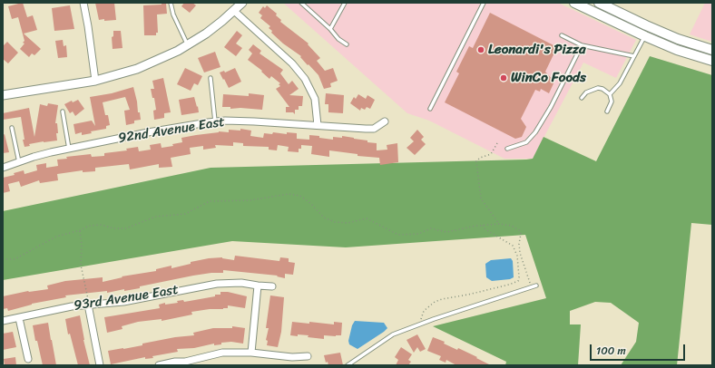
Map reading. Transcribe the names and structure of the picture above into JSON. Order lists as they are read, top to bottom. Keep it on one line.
{"streets":{"street":["92nd Avenue East","93rd Avenue East"]},"places":["Leonardi's Pizza","WinCo Foods"],"scale_bar":"100 m"}
